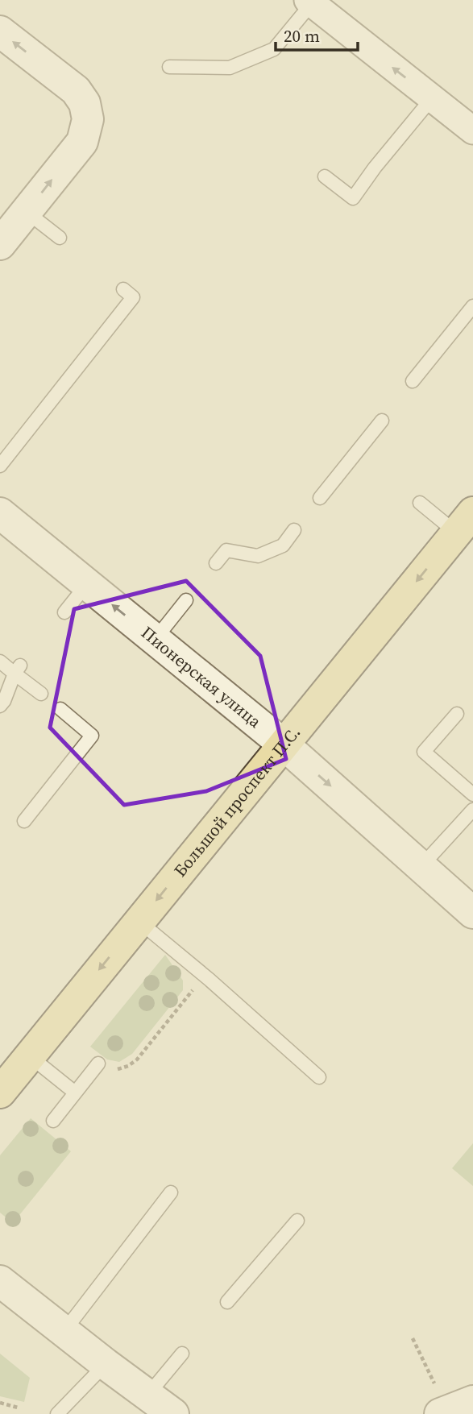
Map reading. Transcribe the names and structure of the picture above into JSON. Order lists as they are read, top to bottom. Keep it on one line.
{"streets":{"main road":["Большой проспект П.С."],"street":["Пионерская улица"]},"crossings":[["Пионерская улица","Большой проспект П.С."]],"one_way":["Большой проспект П.С."],"scale_bar":"20 m"}
